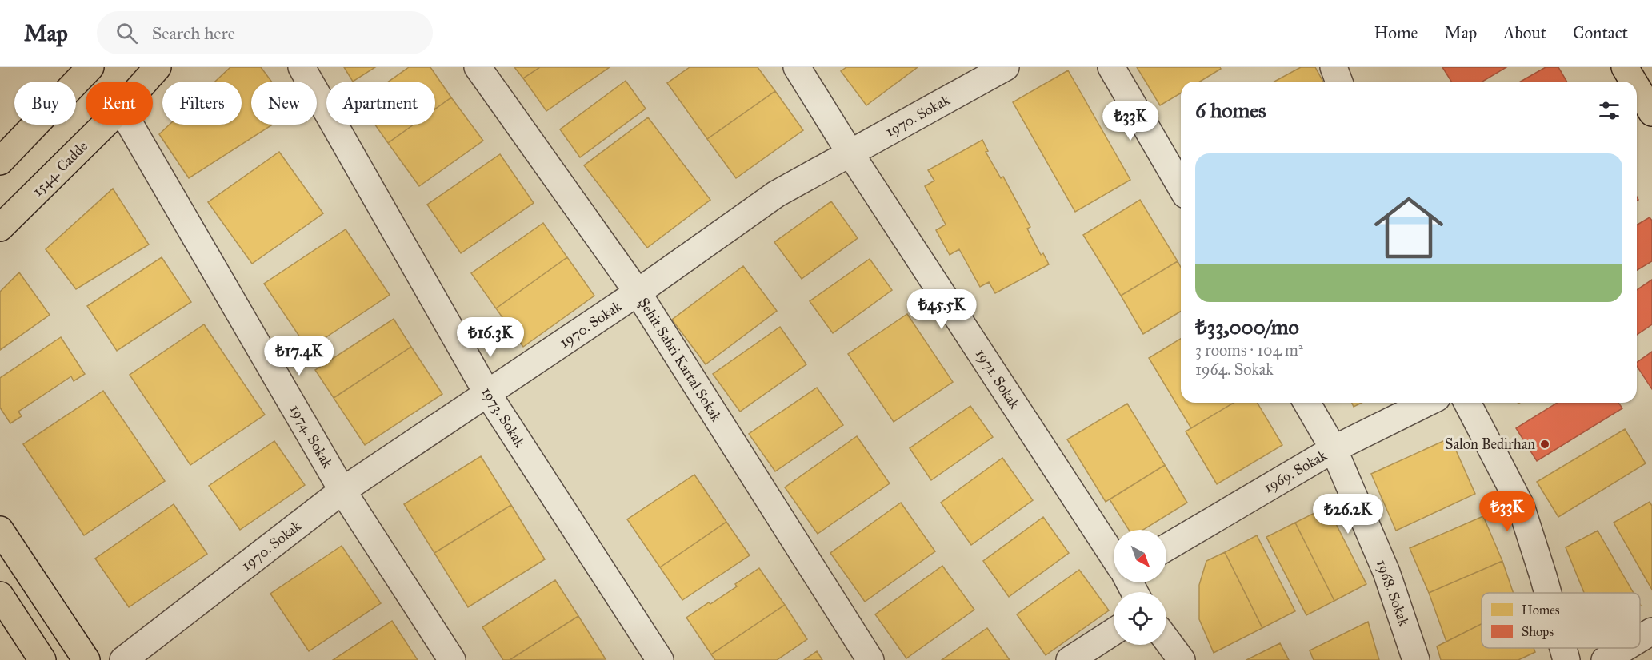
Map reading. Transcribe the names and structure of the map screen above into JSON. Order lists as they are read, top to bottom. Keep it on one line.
{"streets":{"main road":["1544. Cadde"],"street":["1970. Sokak","Şehit Sabri Kartal Sokak","1971. Sokak","1973. Sokak","1974. Sokak","1969. Sokak","1968. Sokak"]},"crossings":[["1970. Sokak","Şehit Sabri Kartal Sokak"],["1970. Sokak","1971. Sokak"],["1970. Sokak","1973. Sokak"],["1970. Sokak","1974. Sokak"],["1969. Sokak","1968. Sokak"]],"places":["Salon Bedirhan"],"legend":["Homes","Shops"],"north":"bottom right","page":{"header":"Map","search":"Search here","nav":["Home","Map","About","Contact"],"chip":["Buy","Rent","Filters","New","Apartment"],"heading":"6 homes","price":["₺33K","₺45.5K","₺16.3K","₺17.4K","₺33K","₺26.2K"],"list":[{"name":"₺33,000/mo","note":"3 rooms · 104 m² · 1964. Sokak"}]}}
